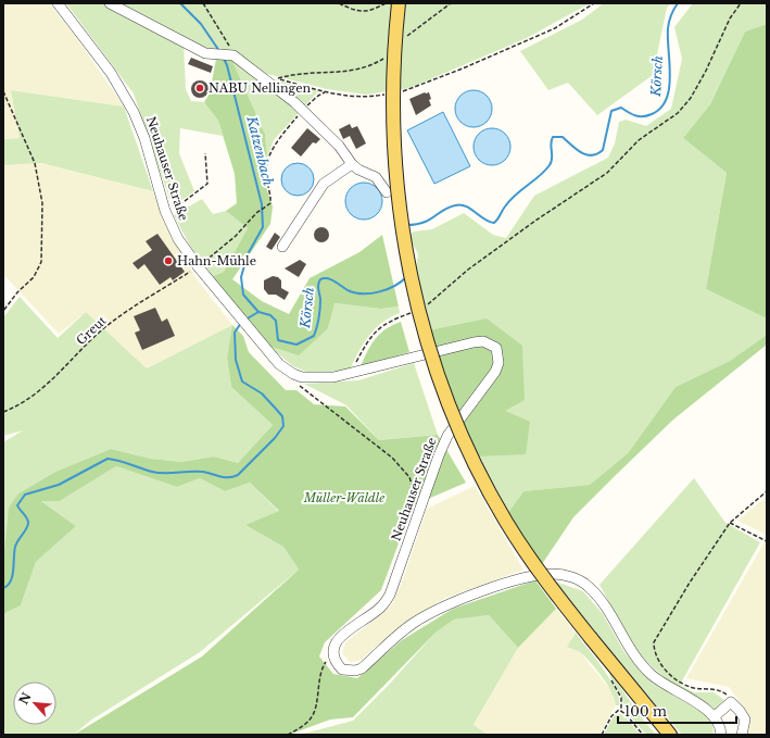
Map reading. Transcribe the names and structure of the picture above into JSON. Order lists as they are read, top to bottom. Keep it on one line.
{"streets":{"street":["Neuhauser Straße"],"path":["Greut"]},"crossings":[["Neuhauser Straße","Greut"]],"water":["Körsch","Katzenbach"],"parks":["Müller-Wäldle"],"places":["NABU Nellingen","Hahn-Mühle"],"scale_bar":"100 m","north":"top left"}
